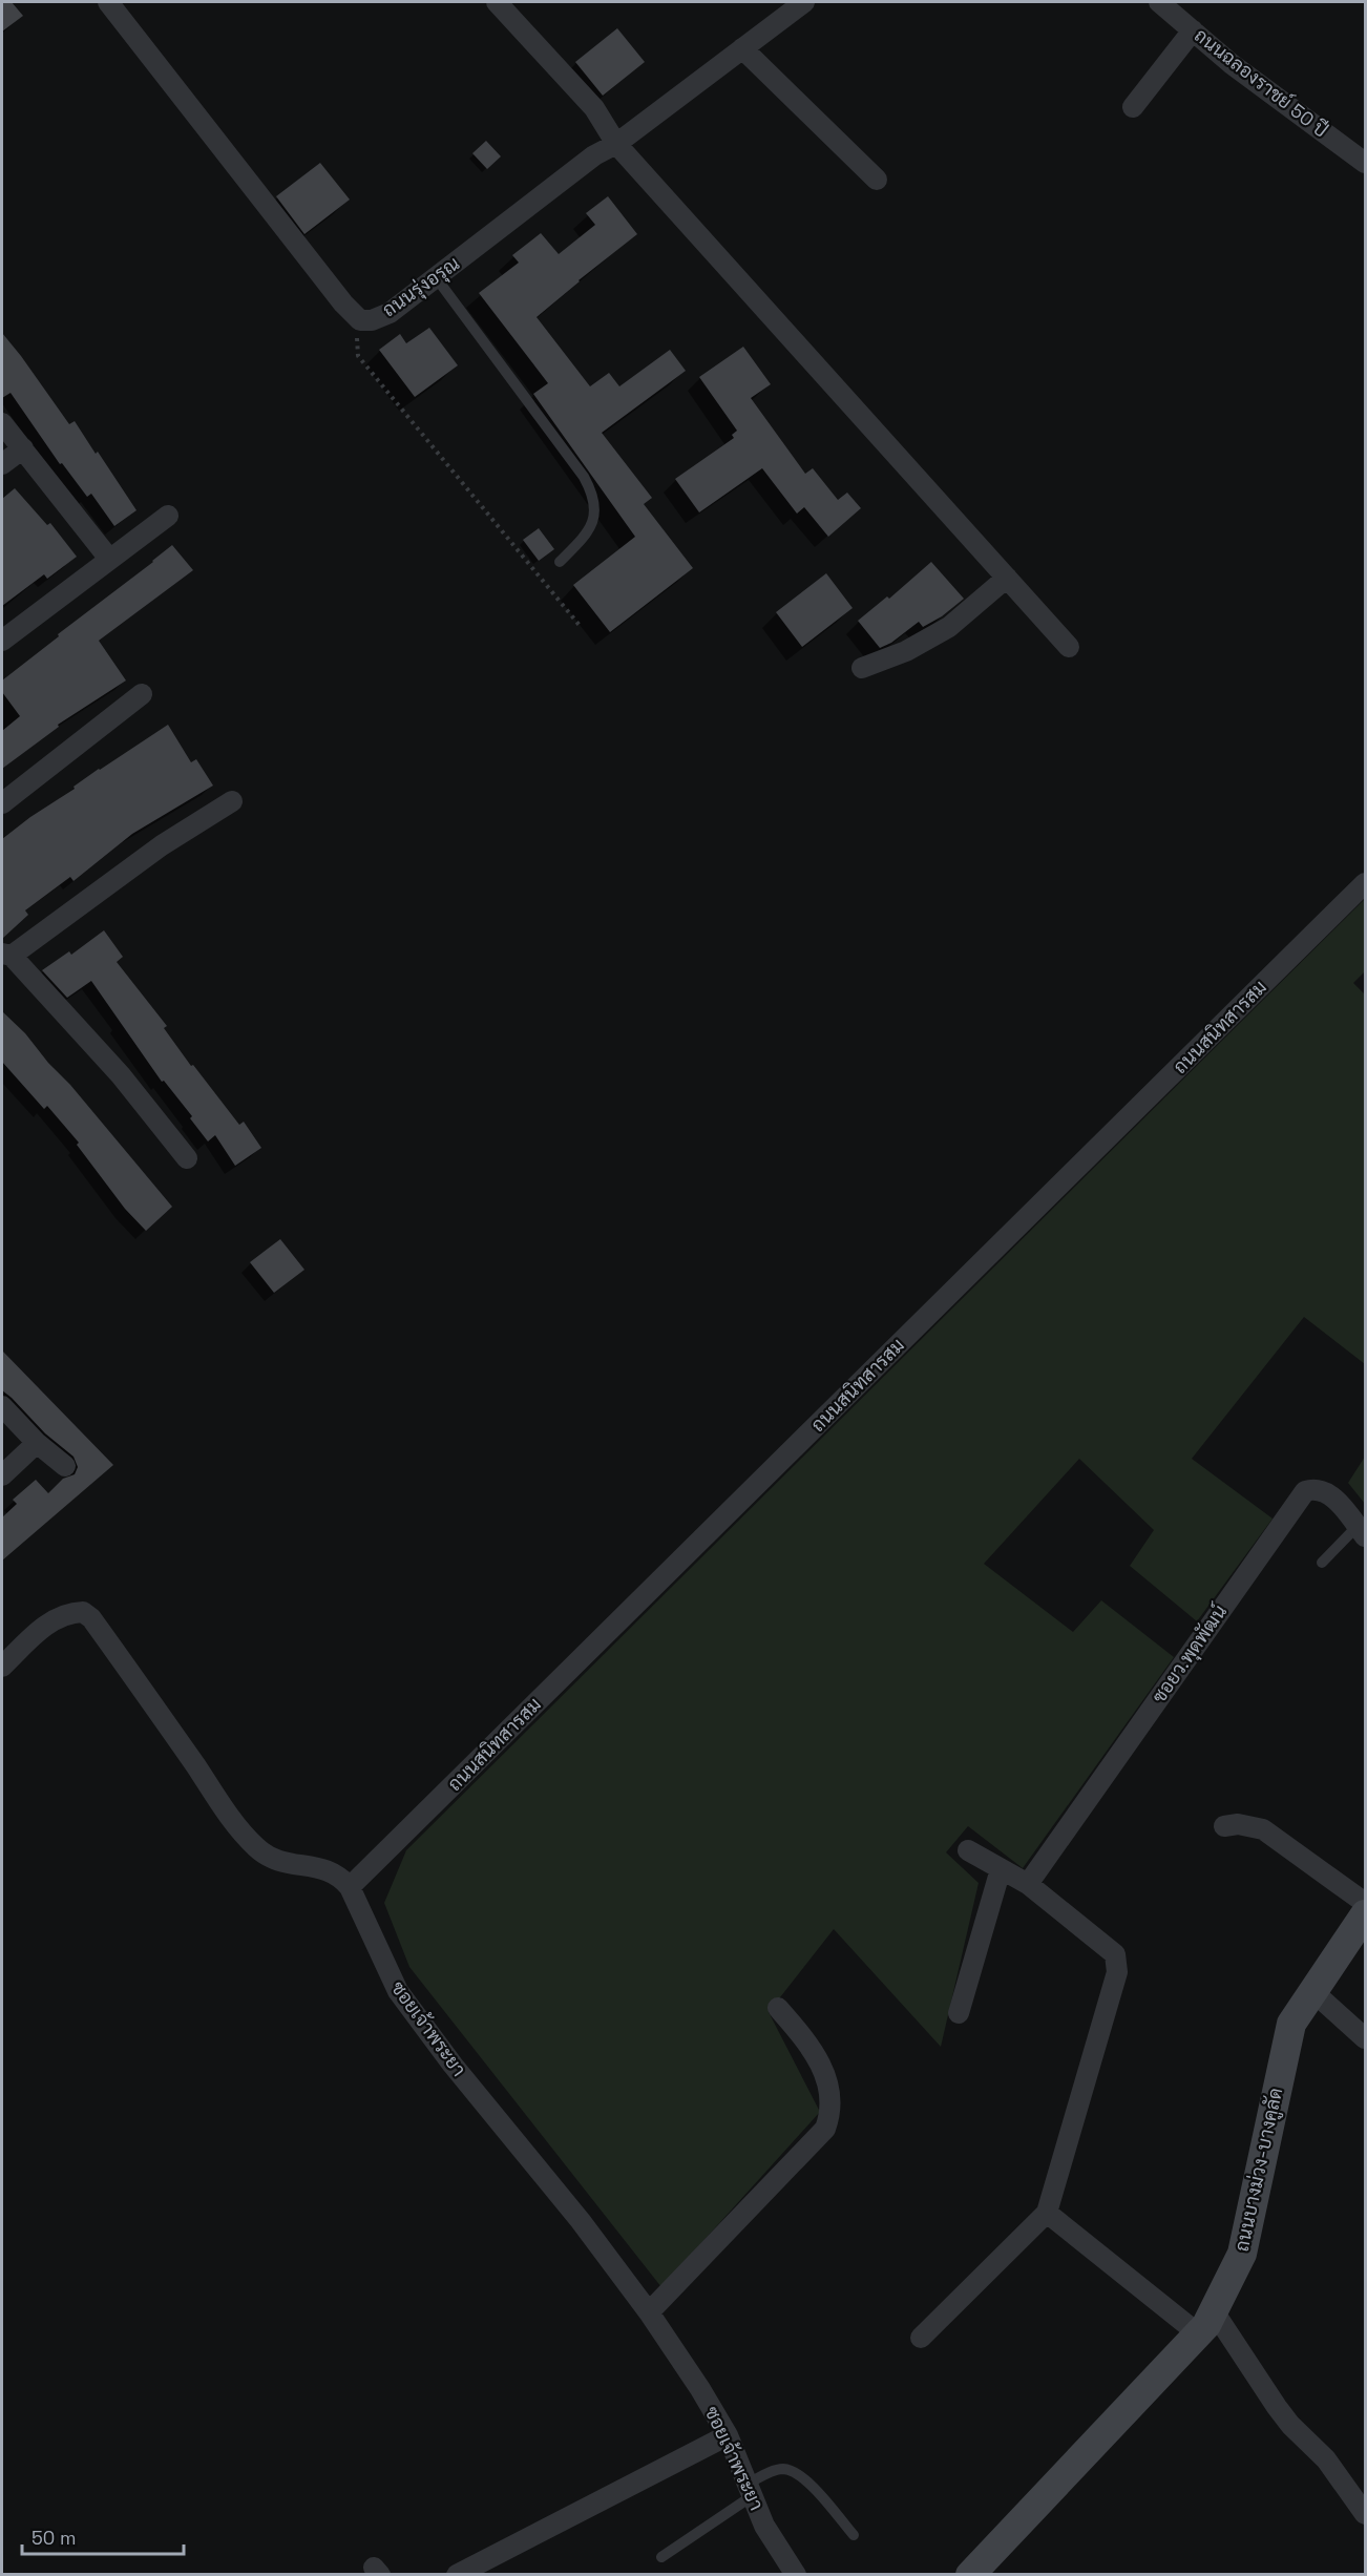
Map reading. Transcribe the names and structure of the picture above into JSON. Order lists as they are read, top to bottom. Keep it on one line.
{"streets":{"street":["ถนนฉลองราชย์ 50 ปี","ถนนรุ่งอรุณ","ถนนสนิทสารสม","ซอยว.พุดพัฒน์","ซอยเจ้าพระยา","ถนนบางม่วง-บางคูลัด"]},"crossings":[["ถนนสนิทสารสม","ซอยเจ้าพระยา"]],"scale_bar":"50 m"}
